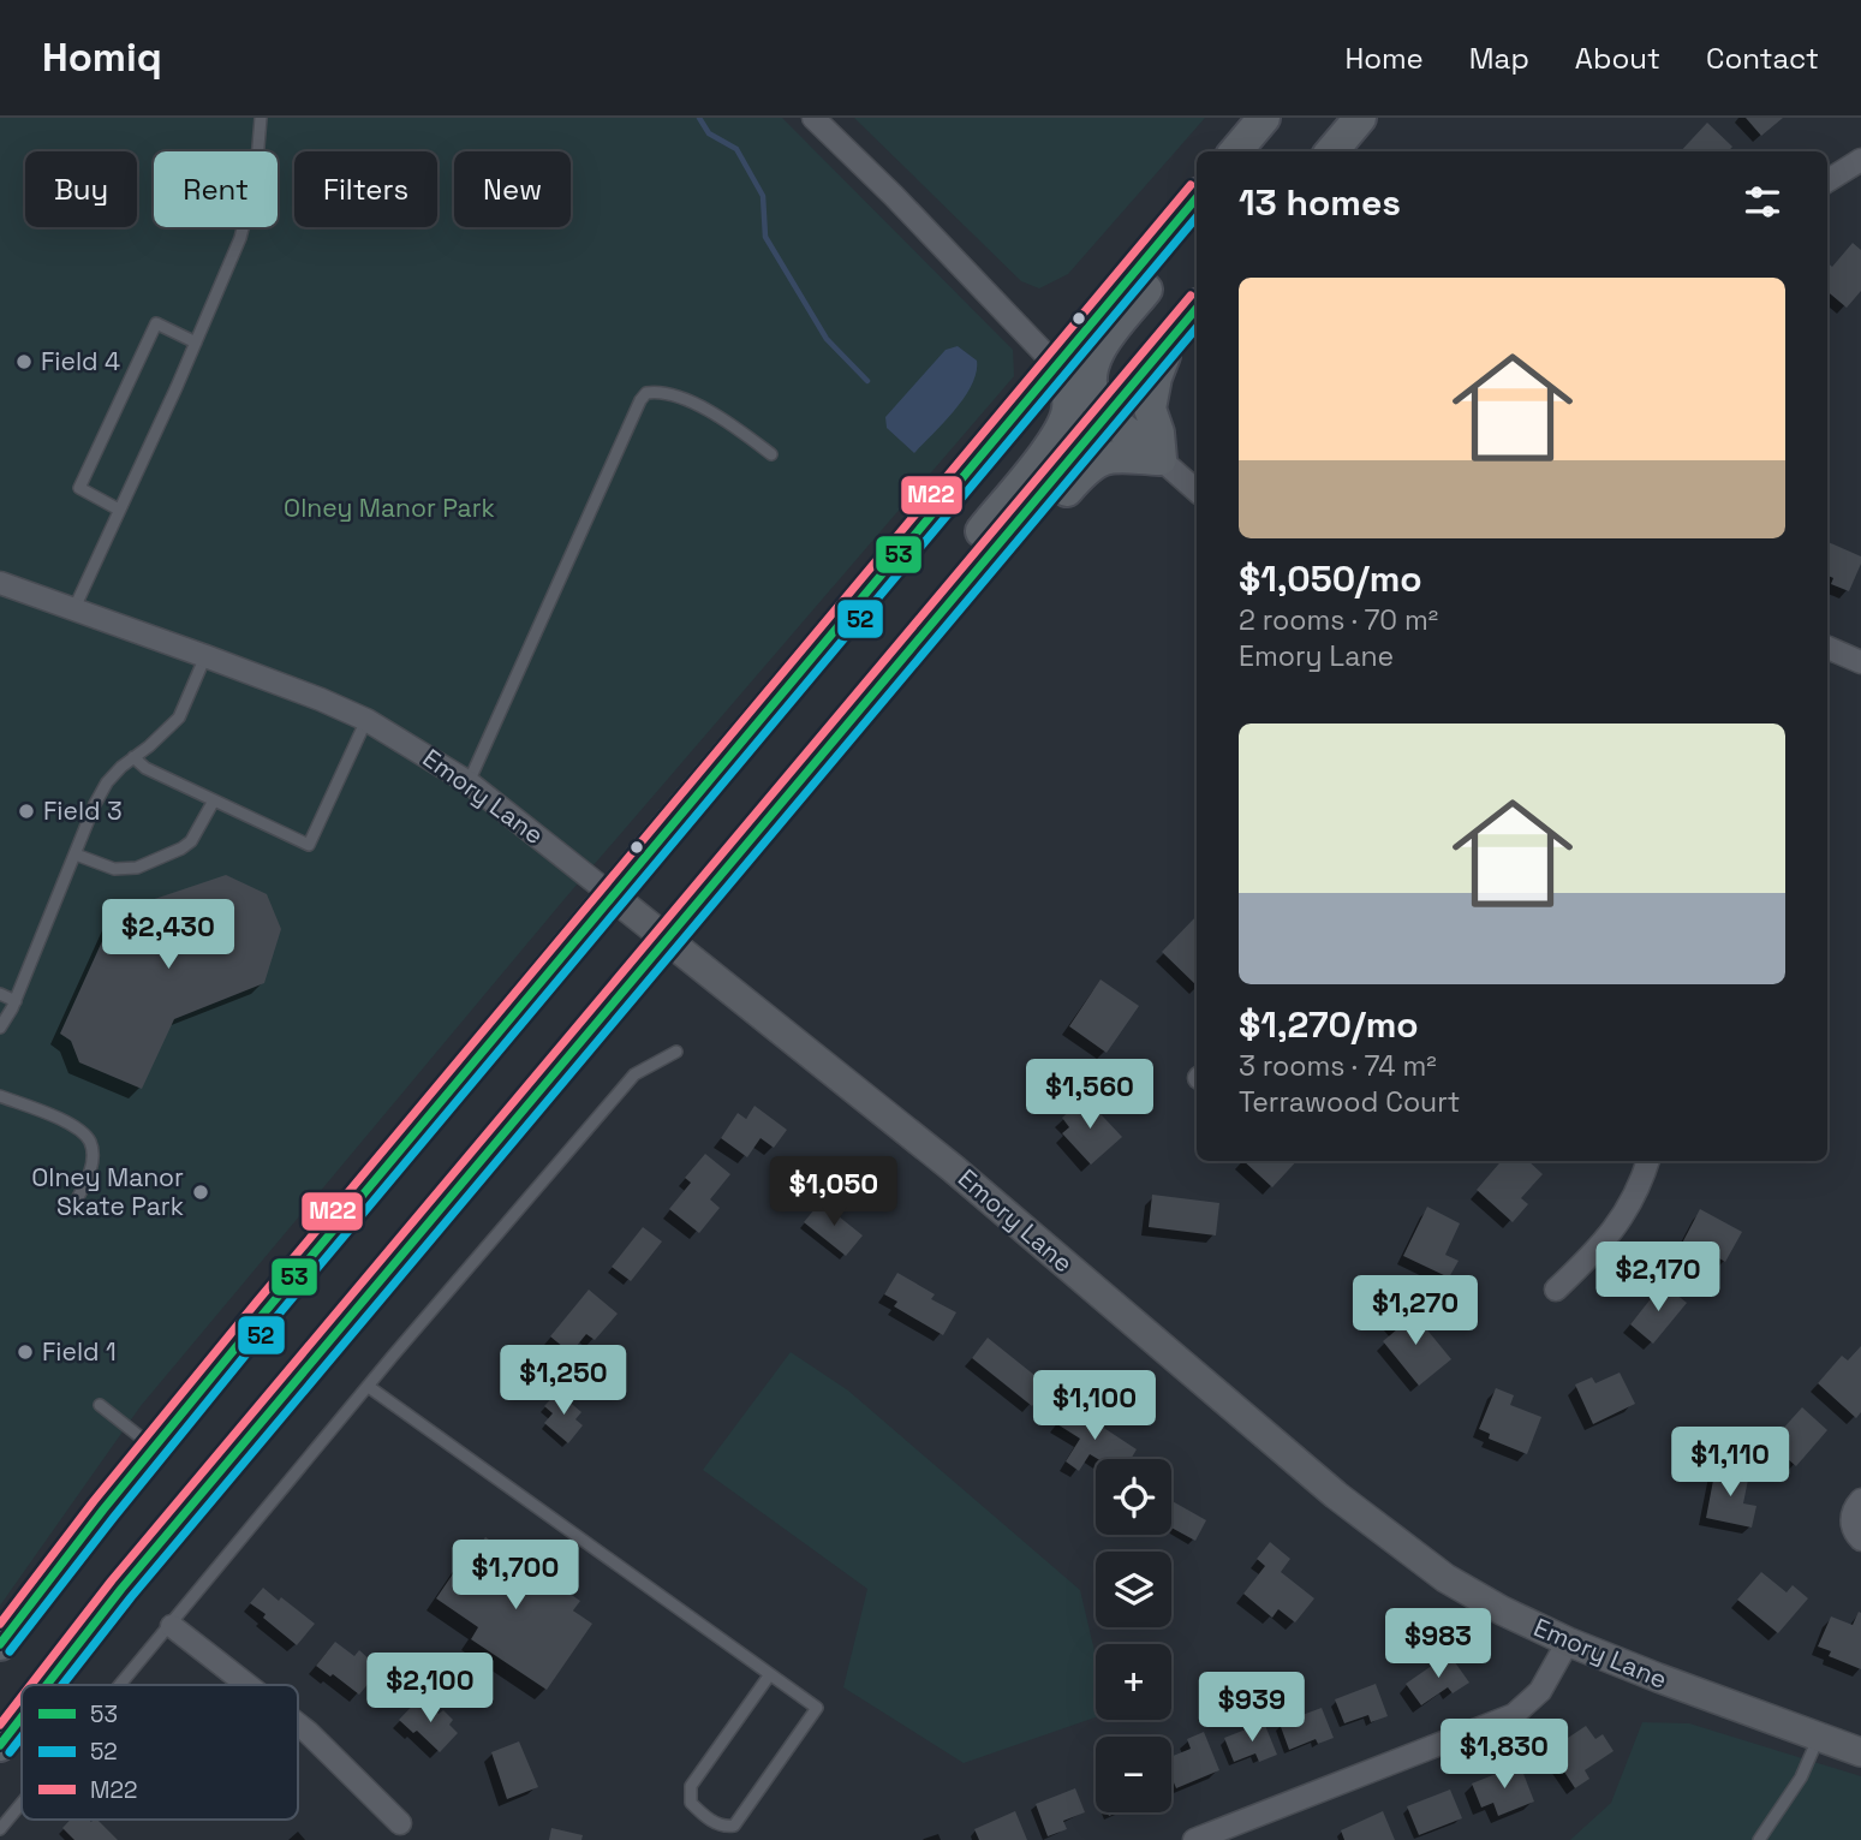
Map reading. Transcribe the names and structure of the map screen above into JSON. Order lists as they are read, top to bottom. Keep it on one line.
{"streets":{"street":["Emory Lane"]},"parks":["Olney Manor Park"],"places":["Field 4","Field 3","Olney Manor Skate Park","Field 1"],"lines":["transit line M22","transit line 53","transit line 52"],"legend":["53","52","M22"],"page":{"header":"Homiq","nav":["Home","Map","About","Contact"],"chip":["Buy","Rent","Filters","New"],"heading":"13 homes","list":[{"name":"$1,050/mo","note":"2 rooms · 70 m² · Emory Lane"},{"name":"$1,270/mo","note":"3 rooms · 74 m² · Terrawood Court"}],"price":["$2,430","$1,560","$1,050","$2,170","$1,270","$1,250","$1,100","$1,110","$1,700","$983","$2,100","$939","$1,830"],"map_buttons":["+","−"]}}
